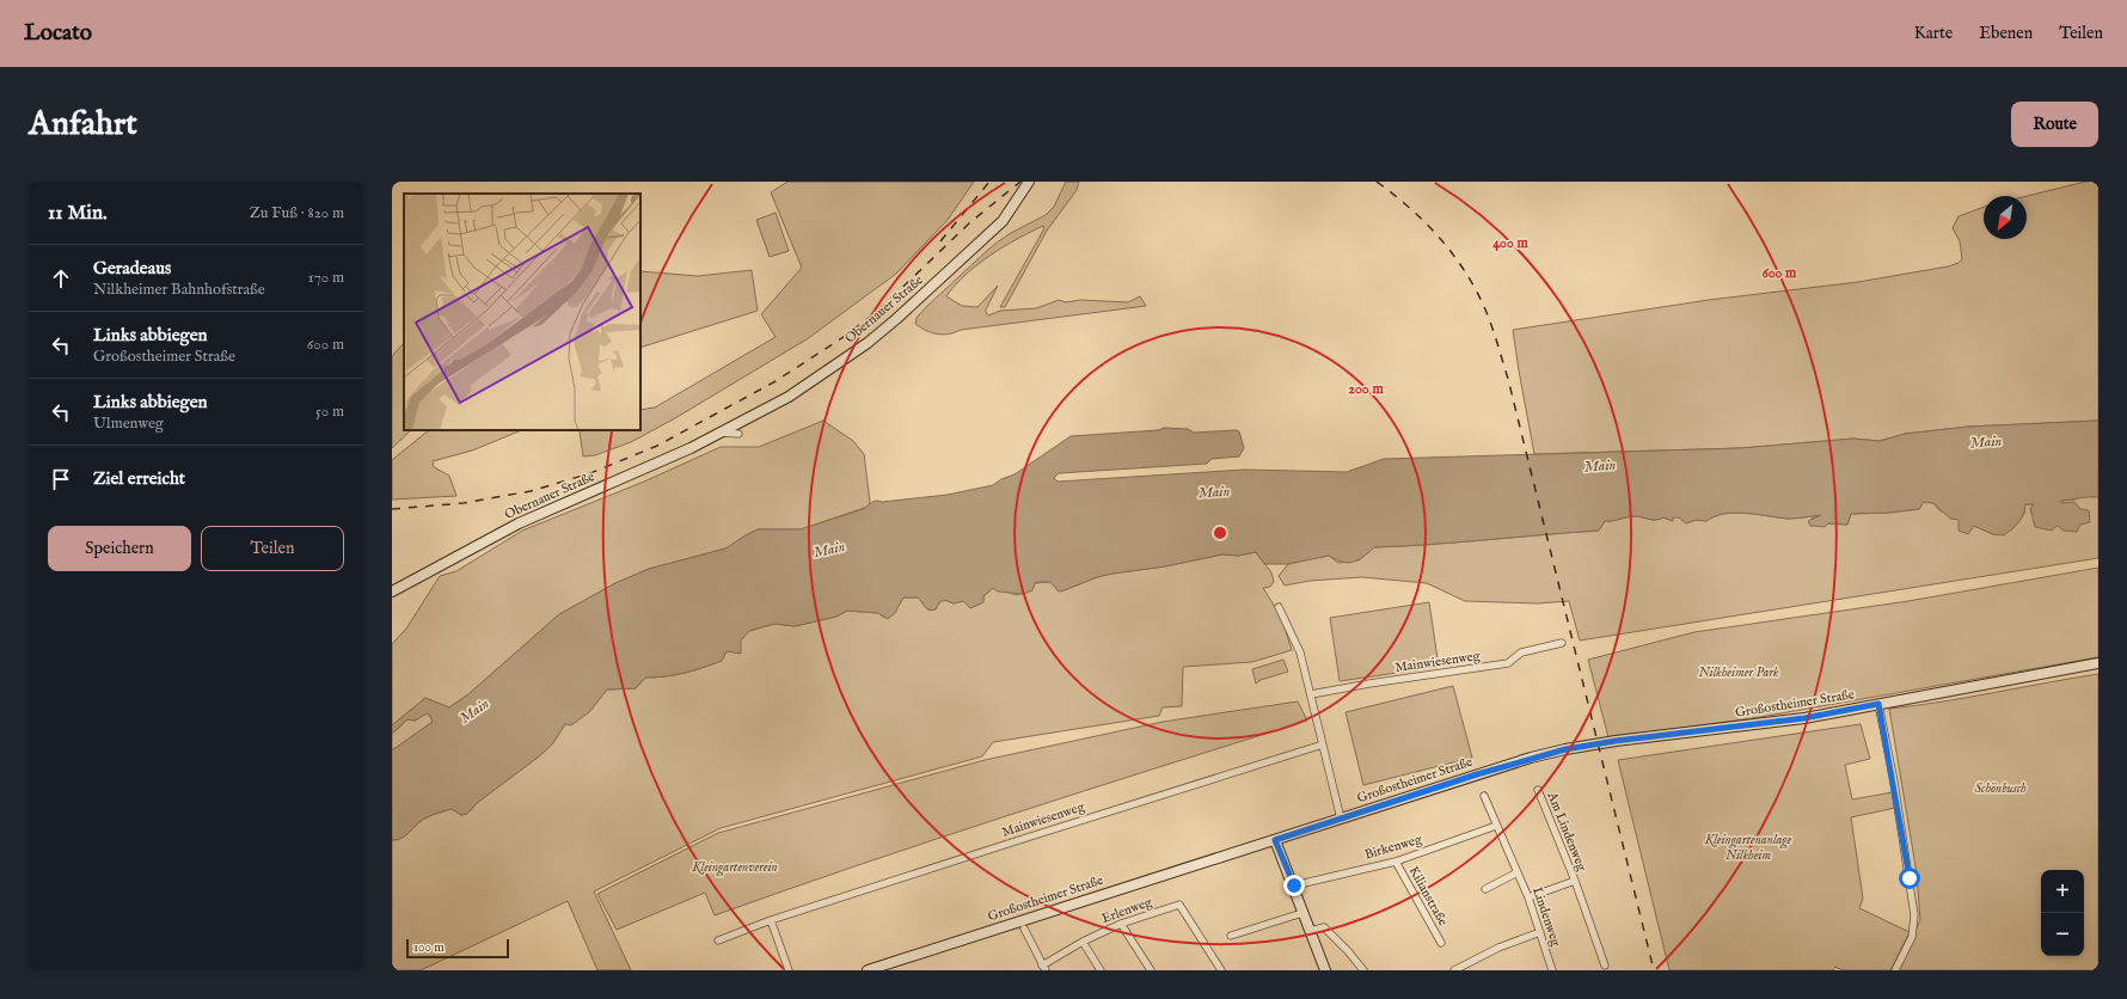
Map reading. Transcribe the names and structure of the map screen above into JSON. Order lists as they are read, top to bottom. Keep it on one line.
{"streets":{"main road":["Obernauer Straße","Großostheimer Straße"],"street":["Mainwiesenweg","Am Lindenweg","Birkenweg","Kilianstraße","Erlenweg","Lindenweg"]},"crossings":[["Am Lindenweg","Lindenweg"],["Birkenweg","Kilianstraße"],["Birkenweg","Lindenweg"]],"water":["Main"],"parks":["Nilkheimer Park","Schönbusch","Kleingartenanlage Nilkheim","Kleingartenverein"],"scale_bar":"100 m","north":"bottom left","page":{"header":"Locato","nav":["Karte","Ebenen","Teilen"],"buttons":["Route",["Speichern","Teilen"]],"title":"Anfahrt","heading":["11 Min.","Zu Fuß · 820 m"],"list":[["Geradeaus","Nilkheimer Bahnhofstraße","170 m"],["Links abbiegen","Großostheimer Straße","600 m"],["Links abbiegen","Ulmenweg","50 m"],"Ziel erreicht"],"map_buttons":["+","−"],"scale":"100 m"},"rings":["400 m","600 m","200 m"]}
